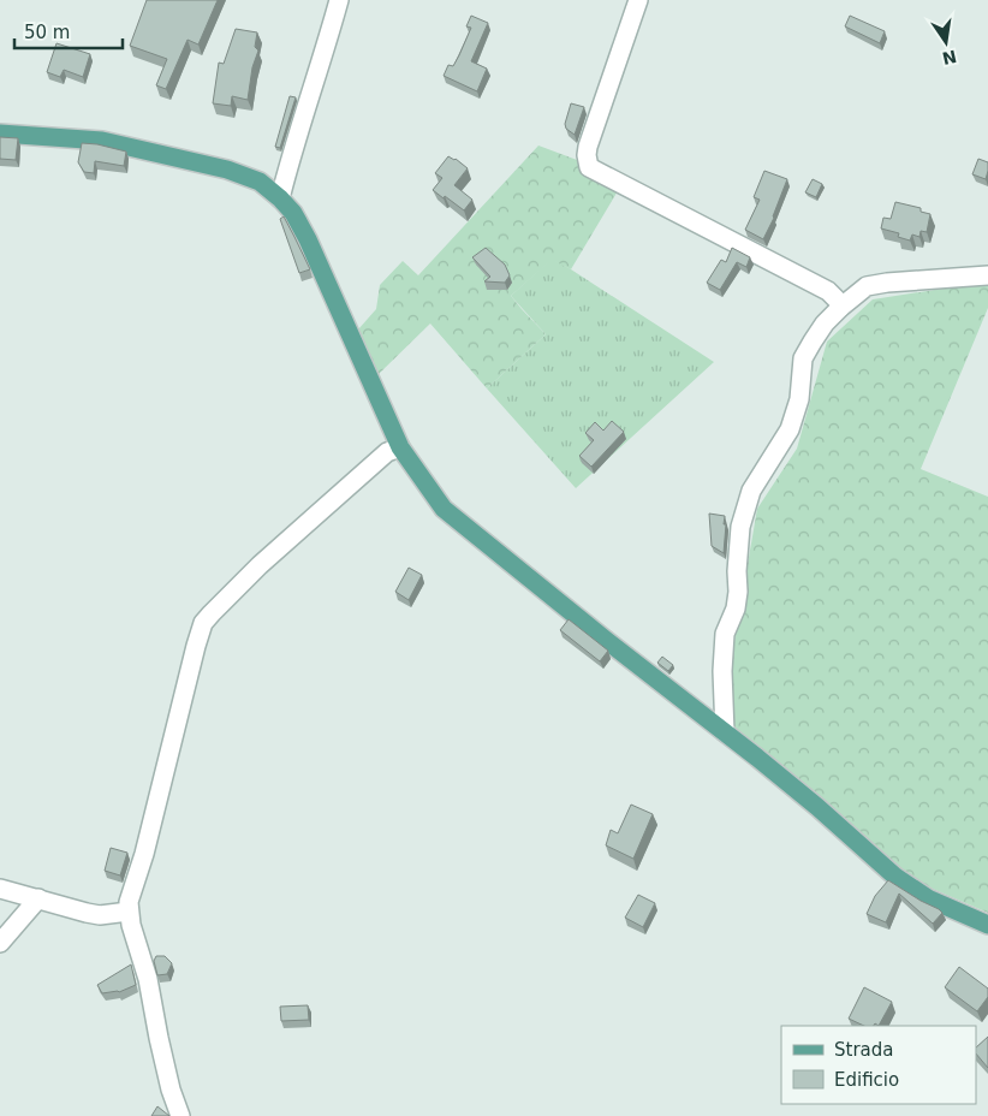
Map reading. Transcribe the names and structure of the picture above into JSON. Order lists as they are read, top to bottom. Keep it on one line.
{"legend":["Strada","Edificio"],"scale_bar":"50 m","north":"bottom"}
